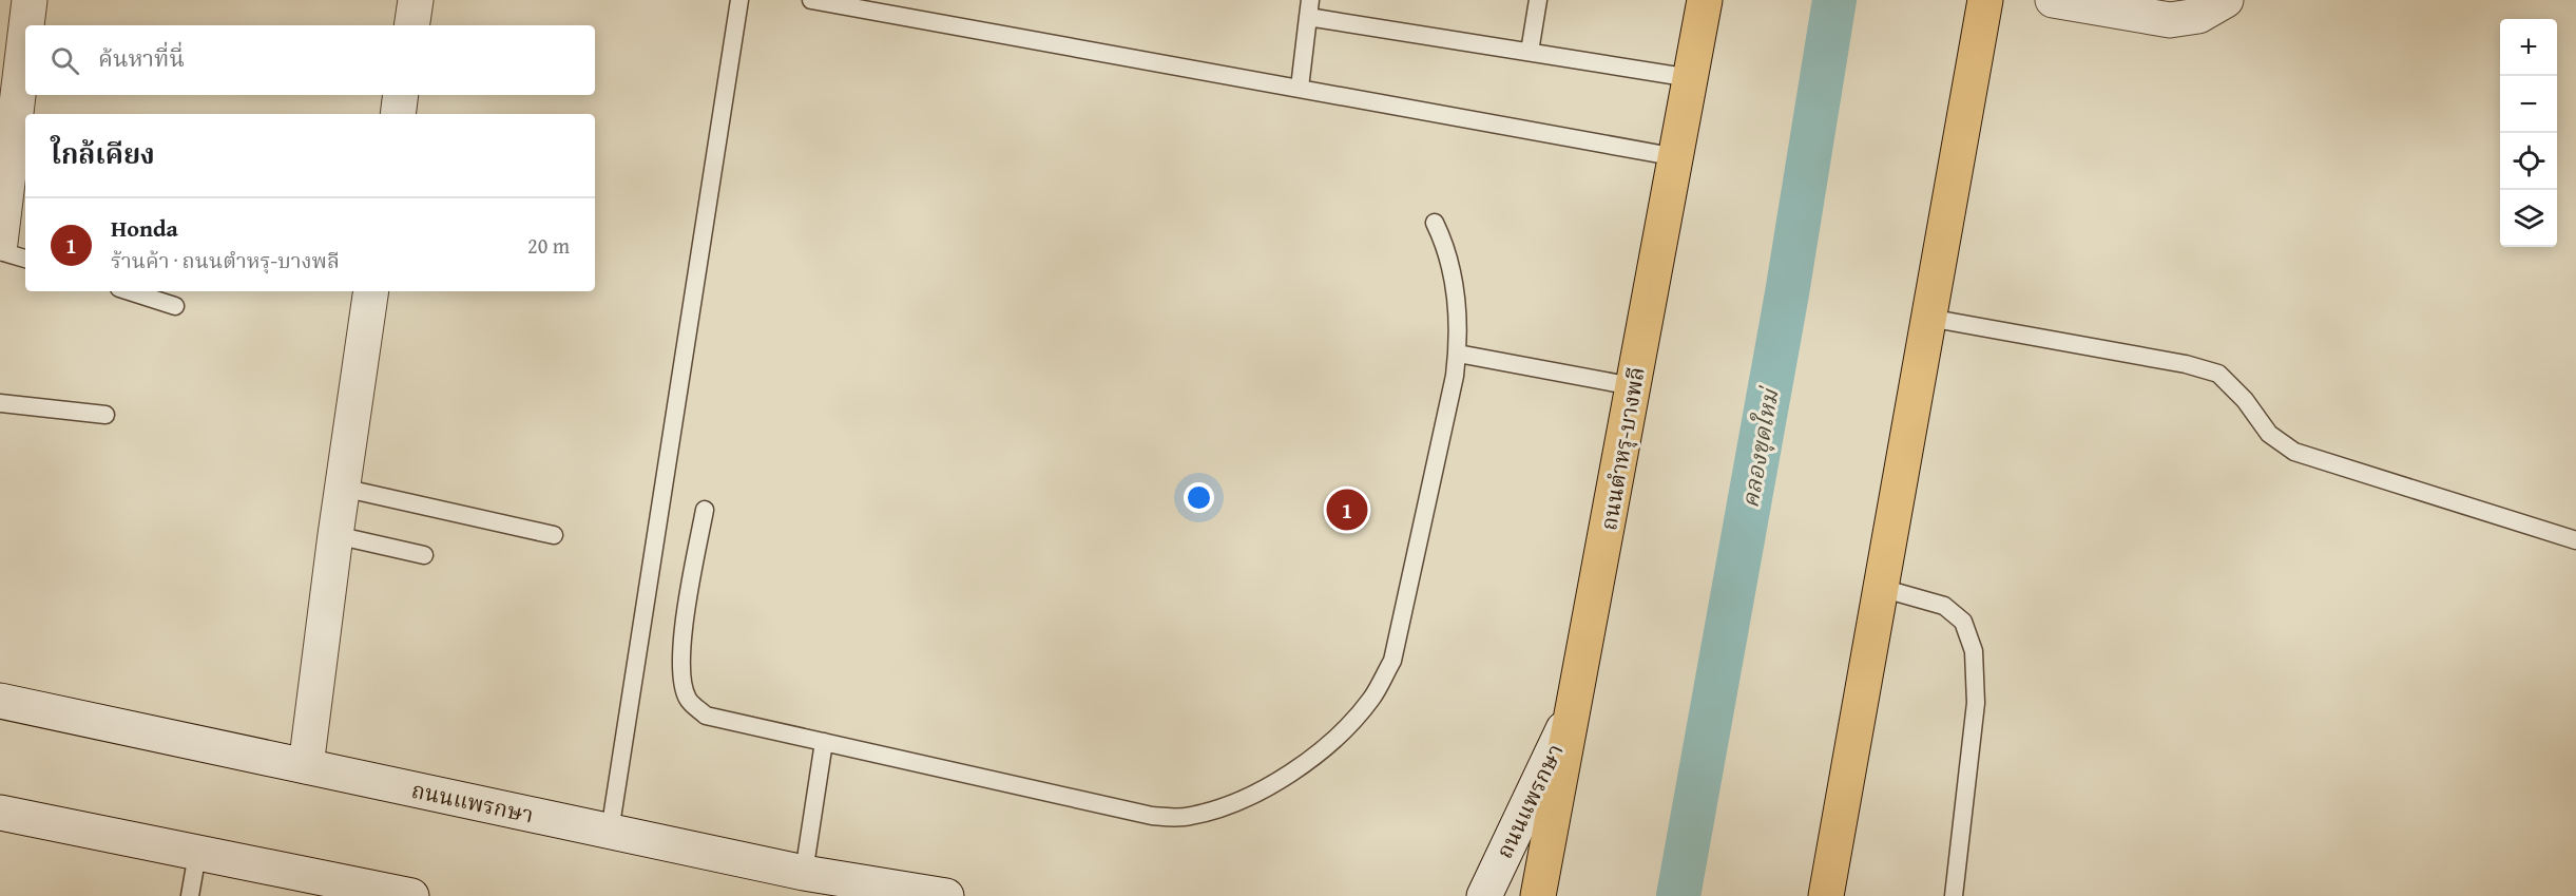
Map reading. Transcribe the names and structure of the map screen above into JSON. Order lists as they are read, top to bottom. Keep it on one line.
{"streets":{"main road":["ถนนตำหรุ-บางพลี","ถนนแพรกษา"]},"crossings":[["ถนนตำหรุ-บางพลี","ถนนแพรกษา"]],"water":["คลองขุดใหม่"],"page":{"map_buttons":["+","−"],"search":"ค้นหาที่นี่","heading":"ใกล้เคียง","list":[{"mark":"1","name":"Honda","note":"ร้านค้า · ถนนตำหรุ-บางพลี","value":"20 m"}],"pins":"1"}}
